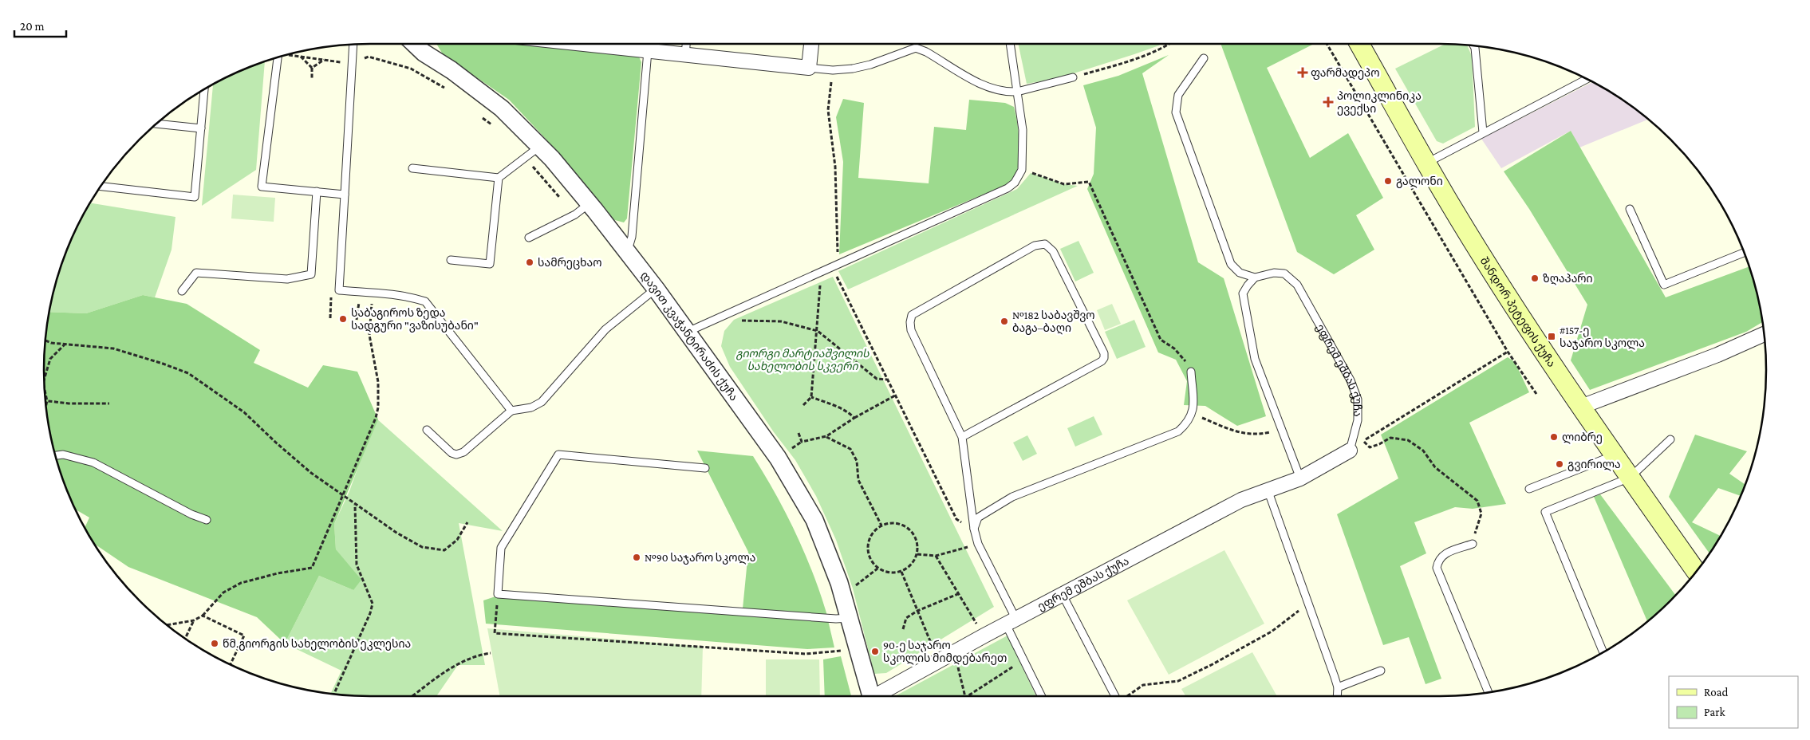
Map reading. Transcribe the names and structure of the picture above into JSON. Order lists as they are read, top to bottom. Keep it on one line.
{"streets":{"main road":["შანდორ პეტეფის ქუჩა"],"street":["დავით კვაჭანტირაძის ქუჩა","ეფრემ ეშბას ქუჩა"]},"parks":["გიორგი მარტიაშვილის სახელობის სკვერი"],"places":{"health":["ფარმადეპო","პოლიკლინიკა ევექსი"],"other":["გალონი","სამრეცხაო","ზღაპარი","საბაგიროს ზედა სადგური \"ვაზისუბანი\"","№182 საბავშვო ბაგა–ბაღი","ლიბრე","გვირილა","№90 საჯარო სკოლა","წმ.გიორგის სახელობის ეკლესია","90-ე საჯარო სკოლის მიმდებარეთ"],"transit":["#157-ე საჯარო სკოლა"]},"legend":["Road","Park"],"scale_bar":"20 m"}
